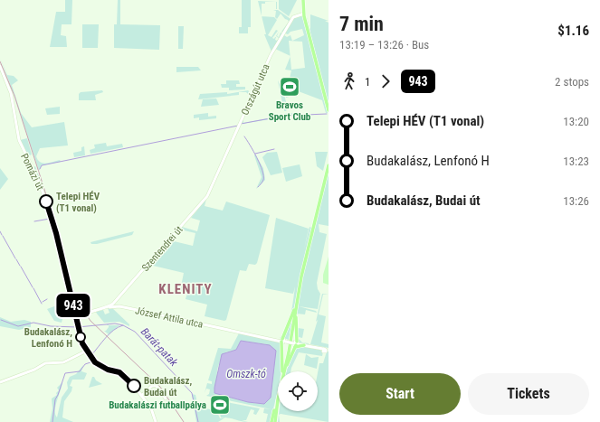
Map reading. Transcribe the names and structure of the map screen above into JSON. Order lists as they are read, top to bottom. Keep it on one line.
{"streets":{"main road":["Országút utca","Pomázi út","Szentendrei út","József Attila utca"]},"crossings":[["Országút utca","Szentendrei út"],["Szentendrei út","József Attila utca"]],"districts":["KLENITY"],"water":["Barát-patak","Omszk-tó"],"places":{"sports":["Bravos Sport Club","Budakalászi futballpálya"],"other":["Telepi HÉV (T1 vonal)","Budakalász, Lenfonó H","Budakalász, Budai út"]},"lines":["bus line 943"],"page":{"on_map":"943","heading":["7 min","13:19 – 13:26 · Bus","$1.16"],"legs":["1","943","2 stops"],"list":[{"name":"Telepi HÉV (T1 vonal)","value":"13:20"},{"name":"Budakalász, Lenfonó H","value":"13:23"},{"name":"Budakalász, Budai út","value":"13:26"}],"buttons":["Start","Tickets"]}}
